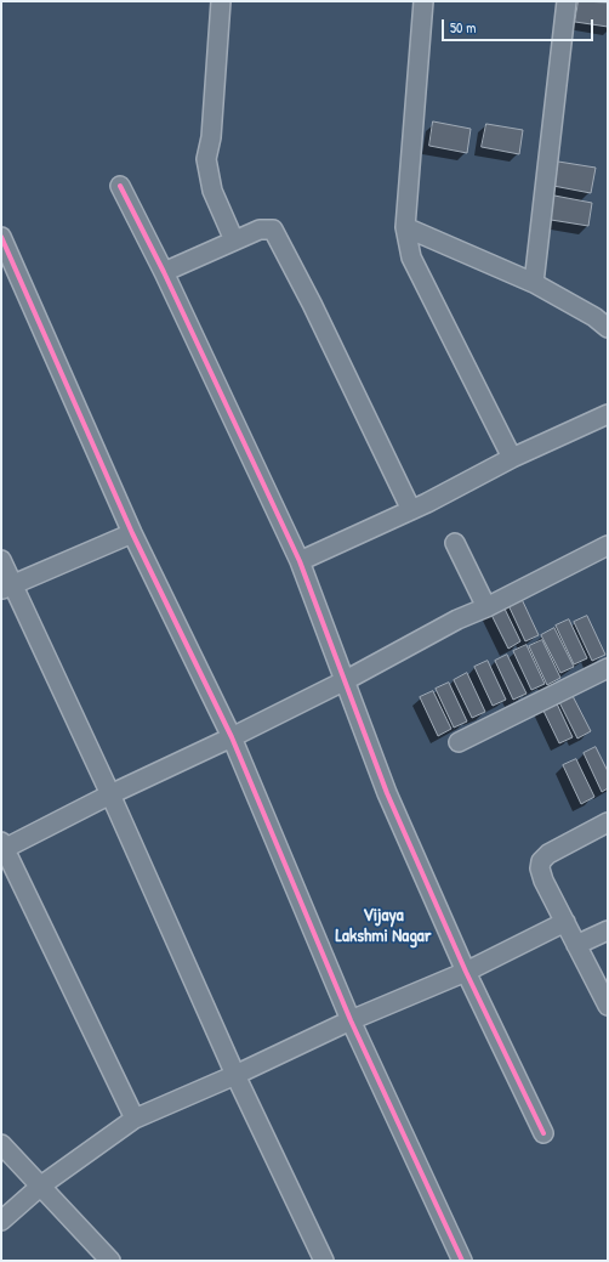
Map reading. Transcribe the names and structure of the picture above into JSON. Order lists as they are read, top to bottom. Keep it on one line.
{"districts":["Vijaya Lakshmi Nagar"],"scale_bar":"50 m"}
